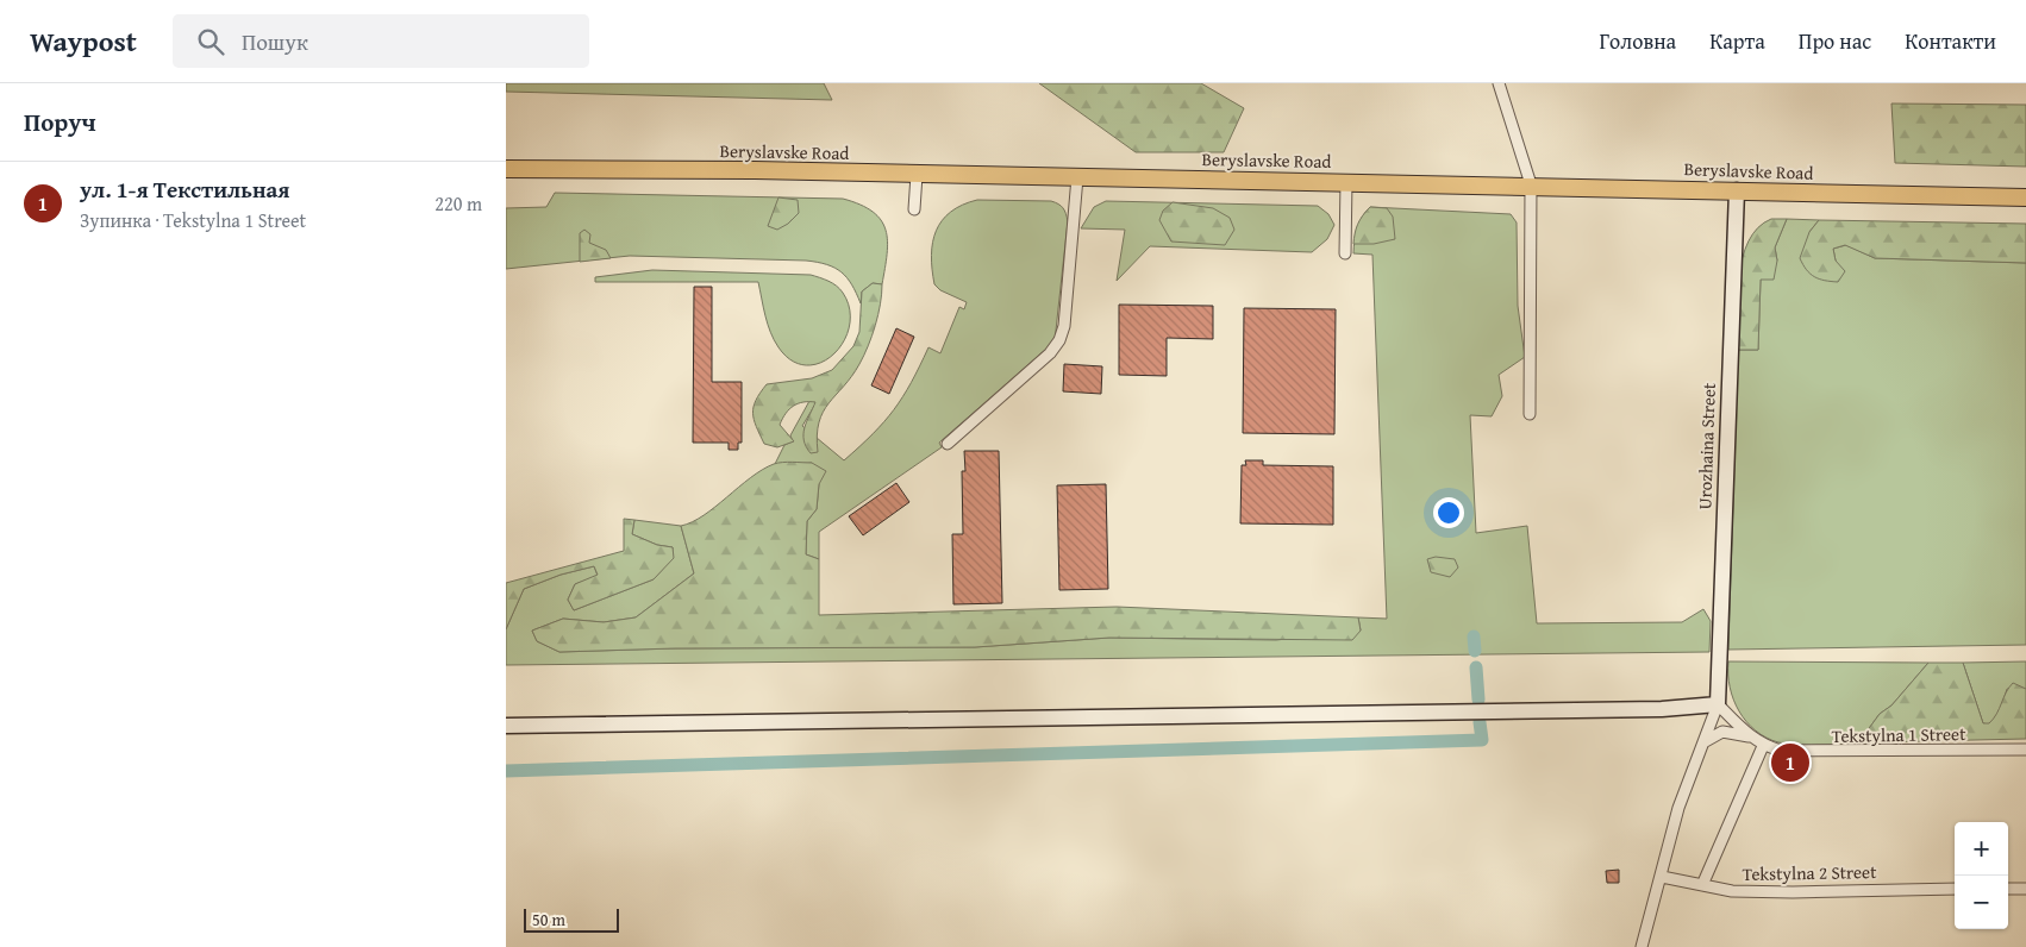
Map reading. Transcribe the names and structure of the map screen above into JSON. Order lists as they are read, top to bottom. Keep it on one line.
{"streets":{"main road":["Beryslavske Road"],"street":["Urozhaina Street","Tekstylna 1 Street","Tekstylna 2 Street"]},"crossings":[["Beryslavske Road","Urozhaina Street"],["Urozhaina Street","Tekstylna 1 Street"]],"scale_bar":"50 m","page":{"header":"Waypost","search":"Пошук","nav":["Головна","Карта","Про нас","Контакти"],"heading":"Поруч","list":[{"mark":"1","name":"ул. 1-я Текстильная","note":"Зупинка · Tekstylna 1 Street","value":"220 m"}],"pins":"1","map_buttons":["+","−"],"scale":"50 m"}}
